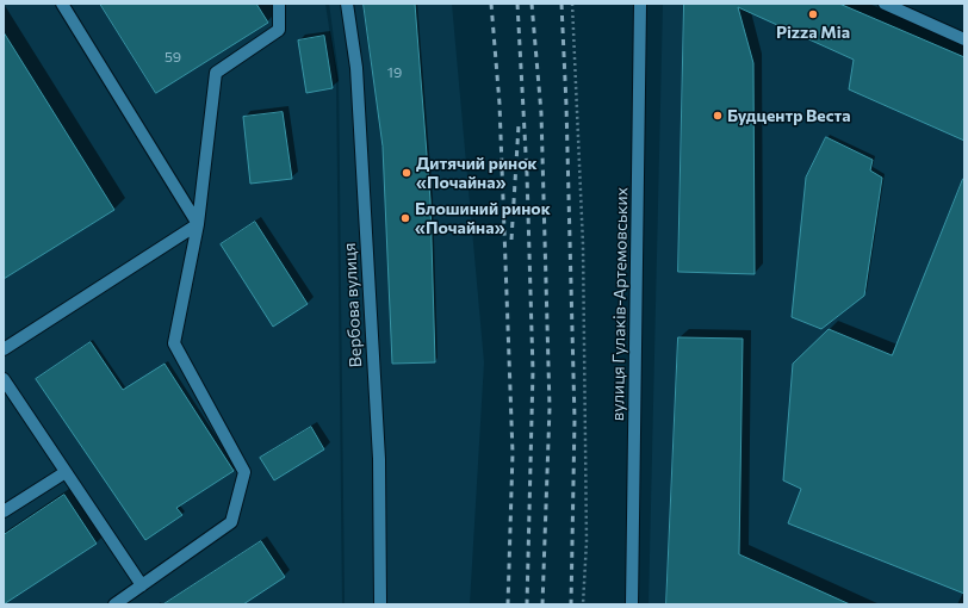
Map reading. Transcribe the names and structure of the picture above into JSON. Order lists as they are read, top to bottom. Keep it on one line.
{"streets":{"street":["вулиця Гулаків-Артемовських","Вербова вулиця"]},"places":["Pizza Mia","Будцентр Веста","Дитячий ринок «Почайна»","Блошиний ринок «Почайна»"],"house_numbers":["59","19"]}
